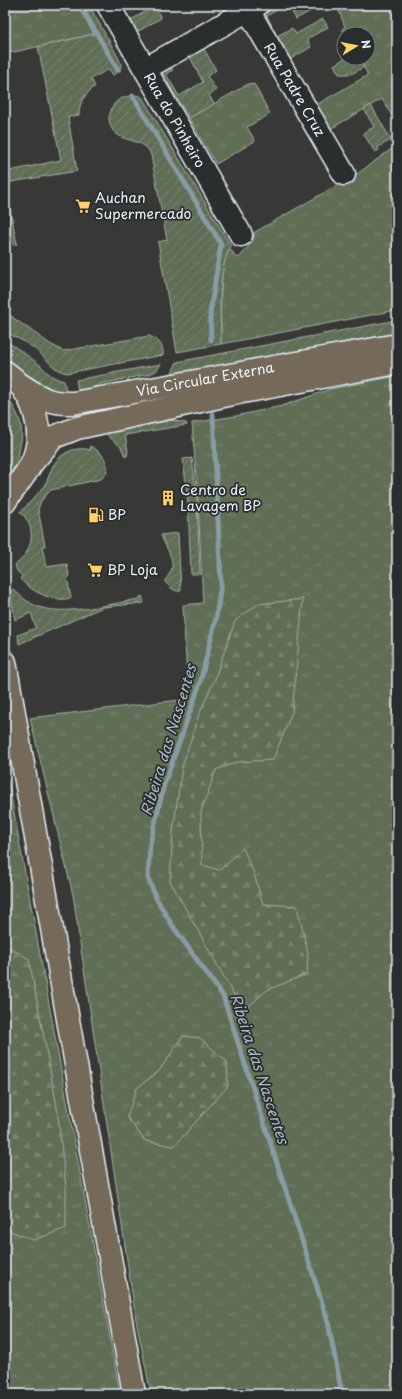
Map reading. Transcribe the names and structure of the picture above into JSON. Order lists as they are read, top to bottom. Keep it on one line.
{"streets":{"main road":["Via Circular Externa"],"street":["Rua Padre Cruz","Rua do Pinheiro"]},"water":["Ribeira das Nascentes"],"places":{"supermarket":["Auchan Supermercado","BP Loja"],"building":["Centro de Lavagem BP"],"fuel station":["BP"]},"north":"right"}
